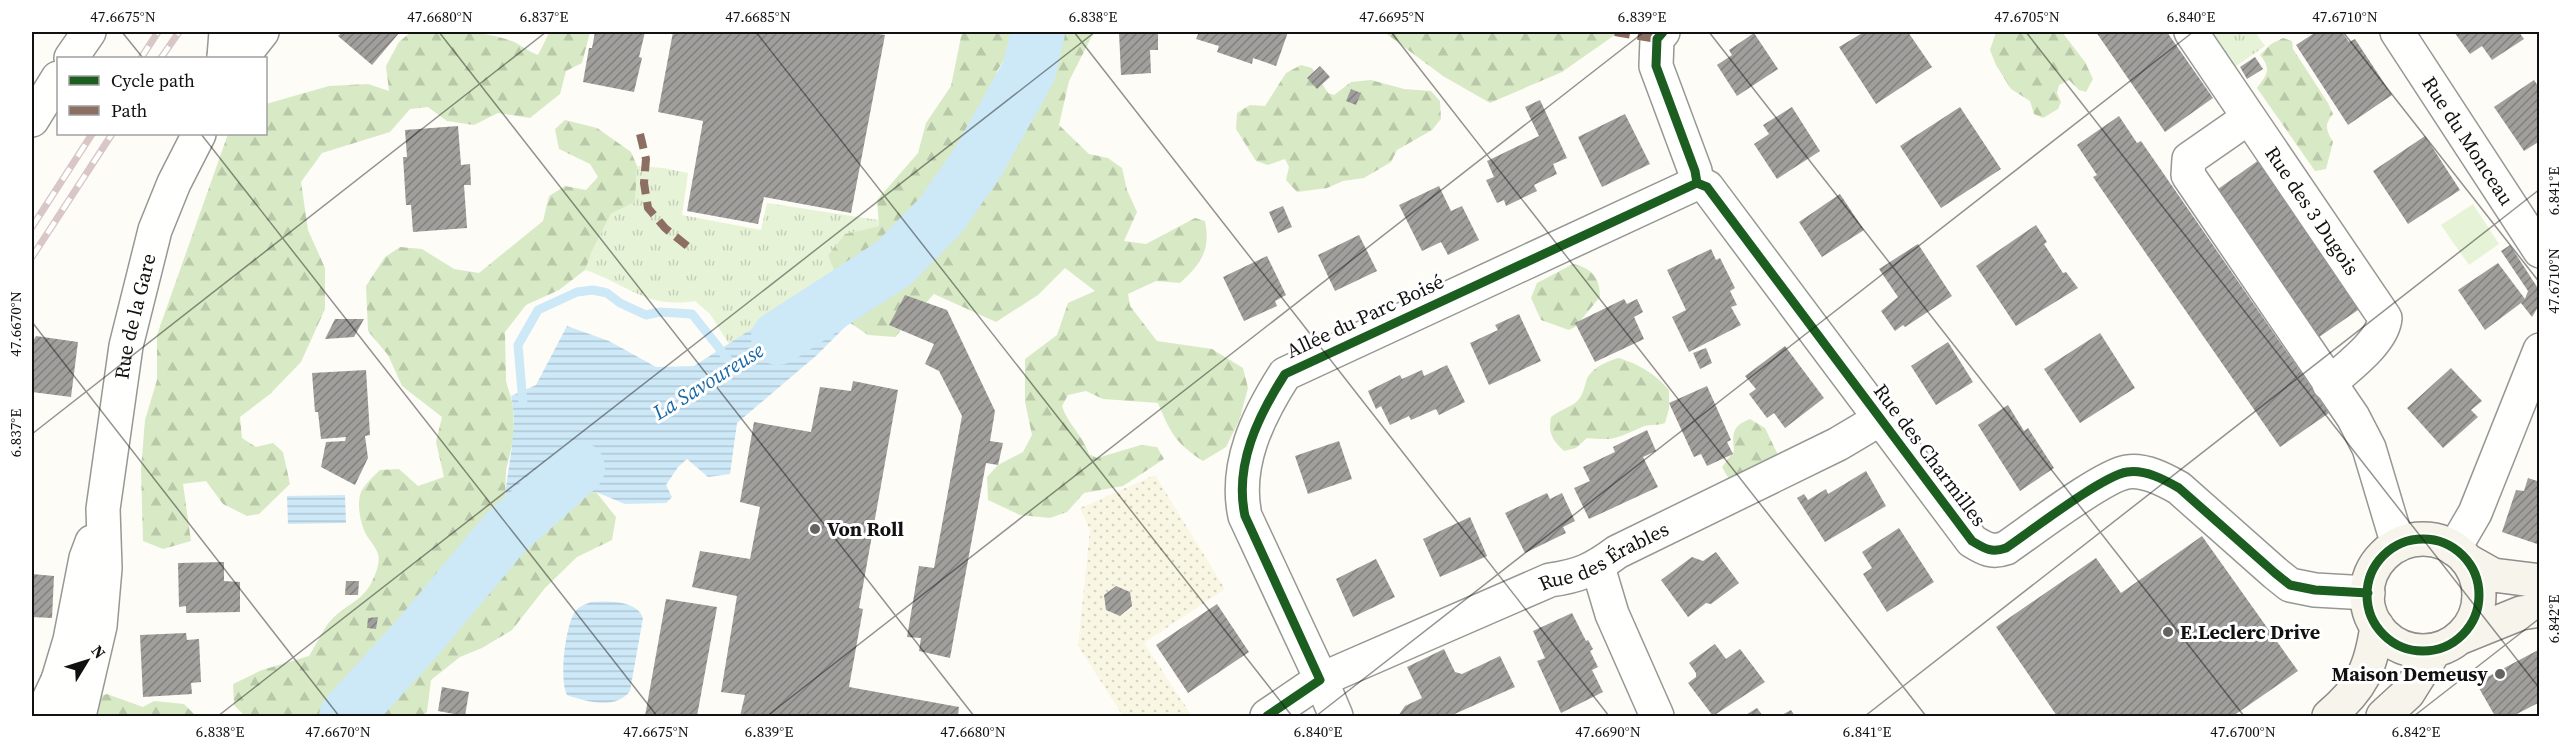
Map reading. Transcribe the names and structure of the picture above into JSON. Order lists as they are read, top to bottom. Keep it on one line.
{"streets":{"street":["Rue du Monceau","Rue des 3 Dugois","Allée du Parc Boisé","Rue de la Gare","Rue des Charmilles","Rue des Érables"]},"crossings":[["Allée du Parc Boisé","Rue des Charmilles"],["Allée du Parc Boisé","Rue des Érables"],["Rue des Charmilles","Rue des Érables"]],"water":["La Savoureuse"],"places":["Von Roll","E.Leclerc Drive","Maison Demeusy"],"legend":["Cycle path","Path"],"north":"top right","coordinates":["47.6675°N","47.6680°N","6.837°E","47.6685°N","6.838°E","47.6695°N","6.839°E","47.6705°N","6.840°E","47.6710°N","6.841°E","47.6670°N","6.842°E","47.6690°N","47.6700°N"]}
